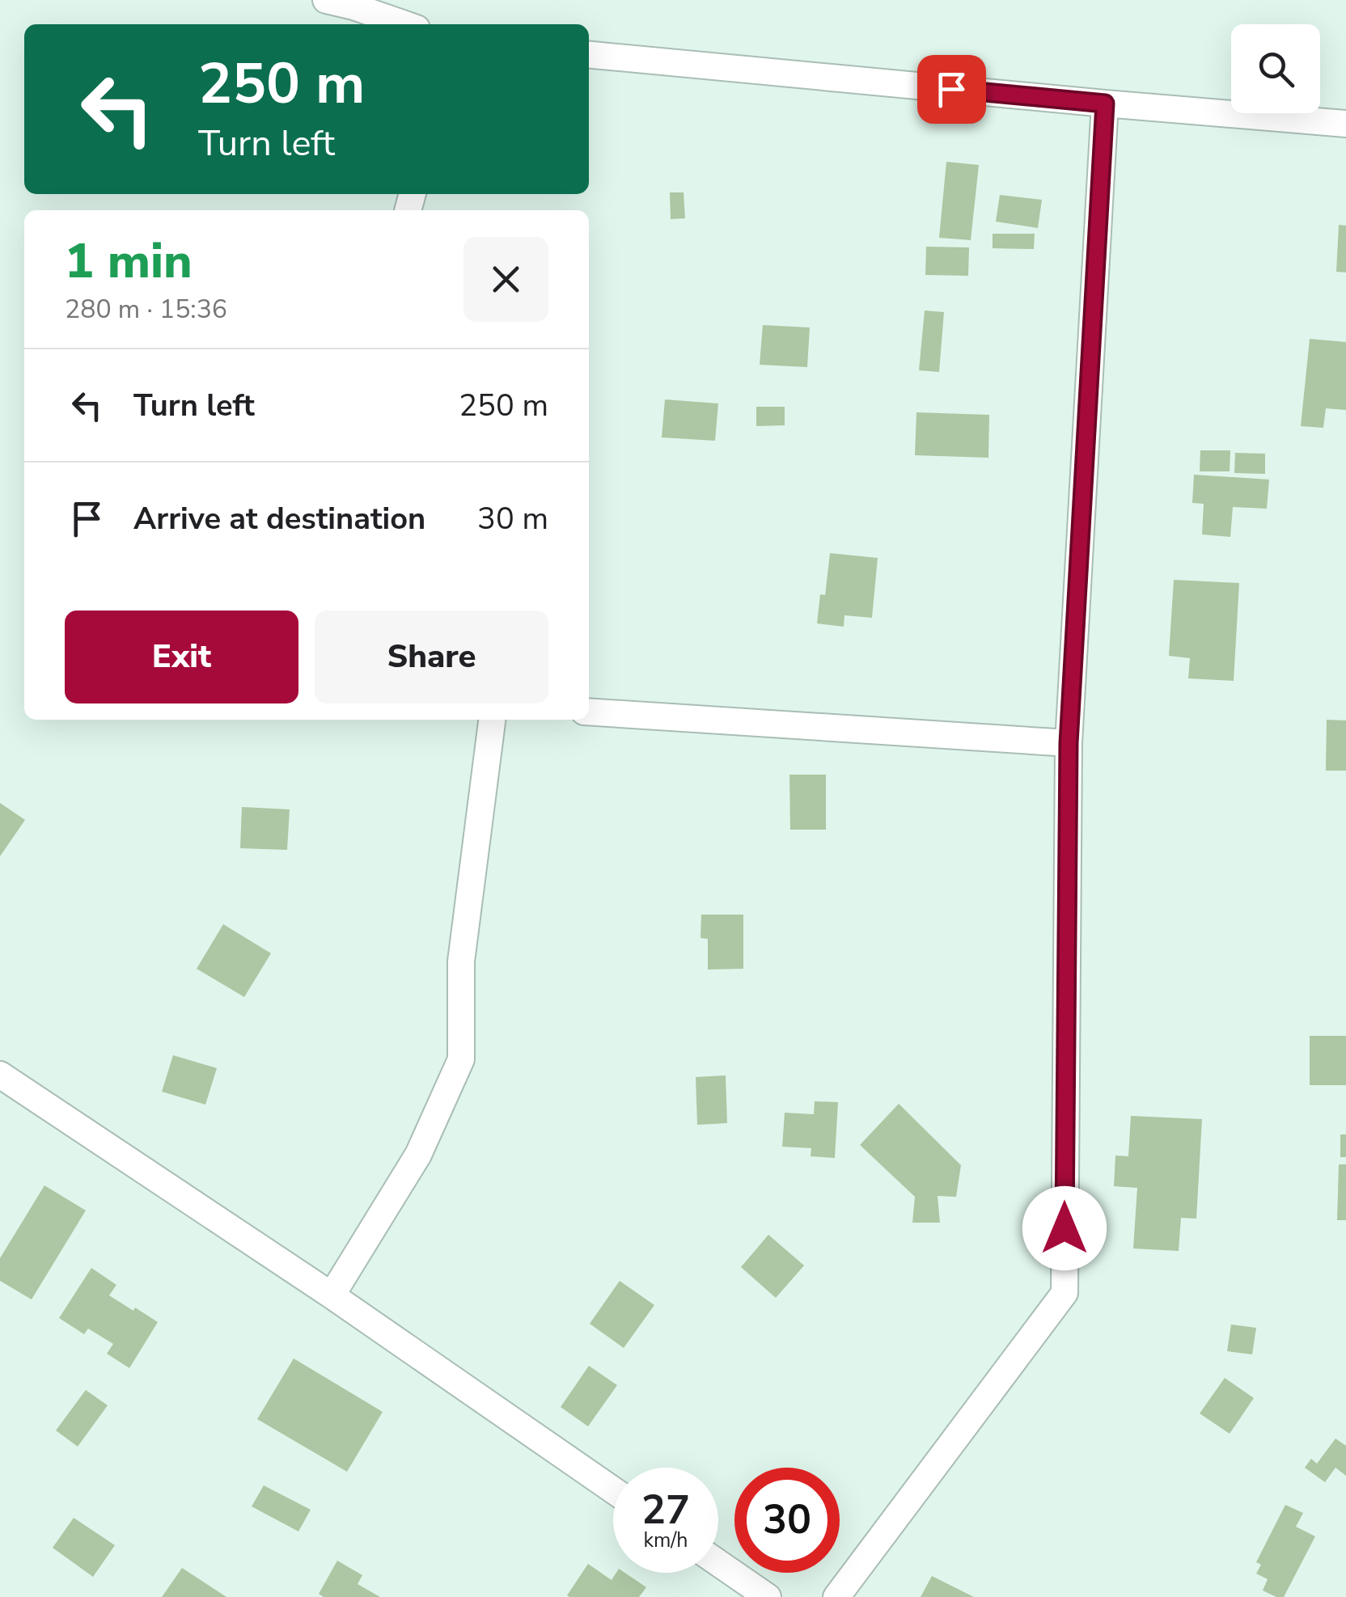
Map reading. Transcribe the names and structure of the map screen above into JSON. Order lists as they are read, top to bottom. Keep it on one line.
{"page":{"turn":["250 m","Turn left"],"heading":["1 min","280 m · 15:36"],"list":[{"name":"Turn left","value":"250 m"},{"name":"Arrive at destination","value":"30 m"}],"buttons":["Exit","Share"],"speed":"27 km/h","limit":"30"}}
